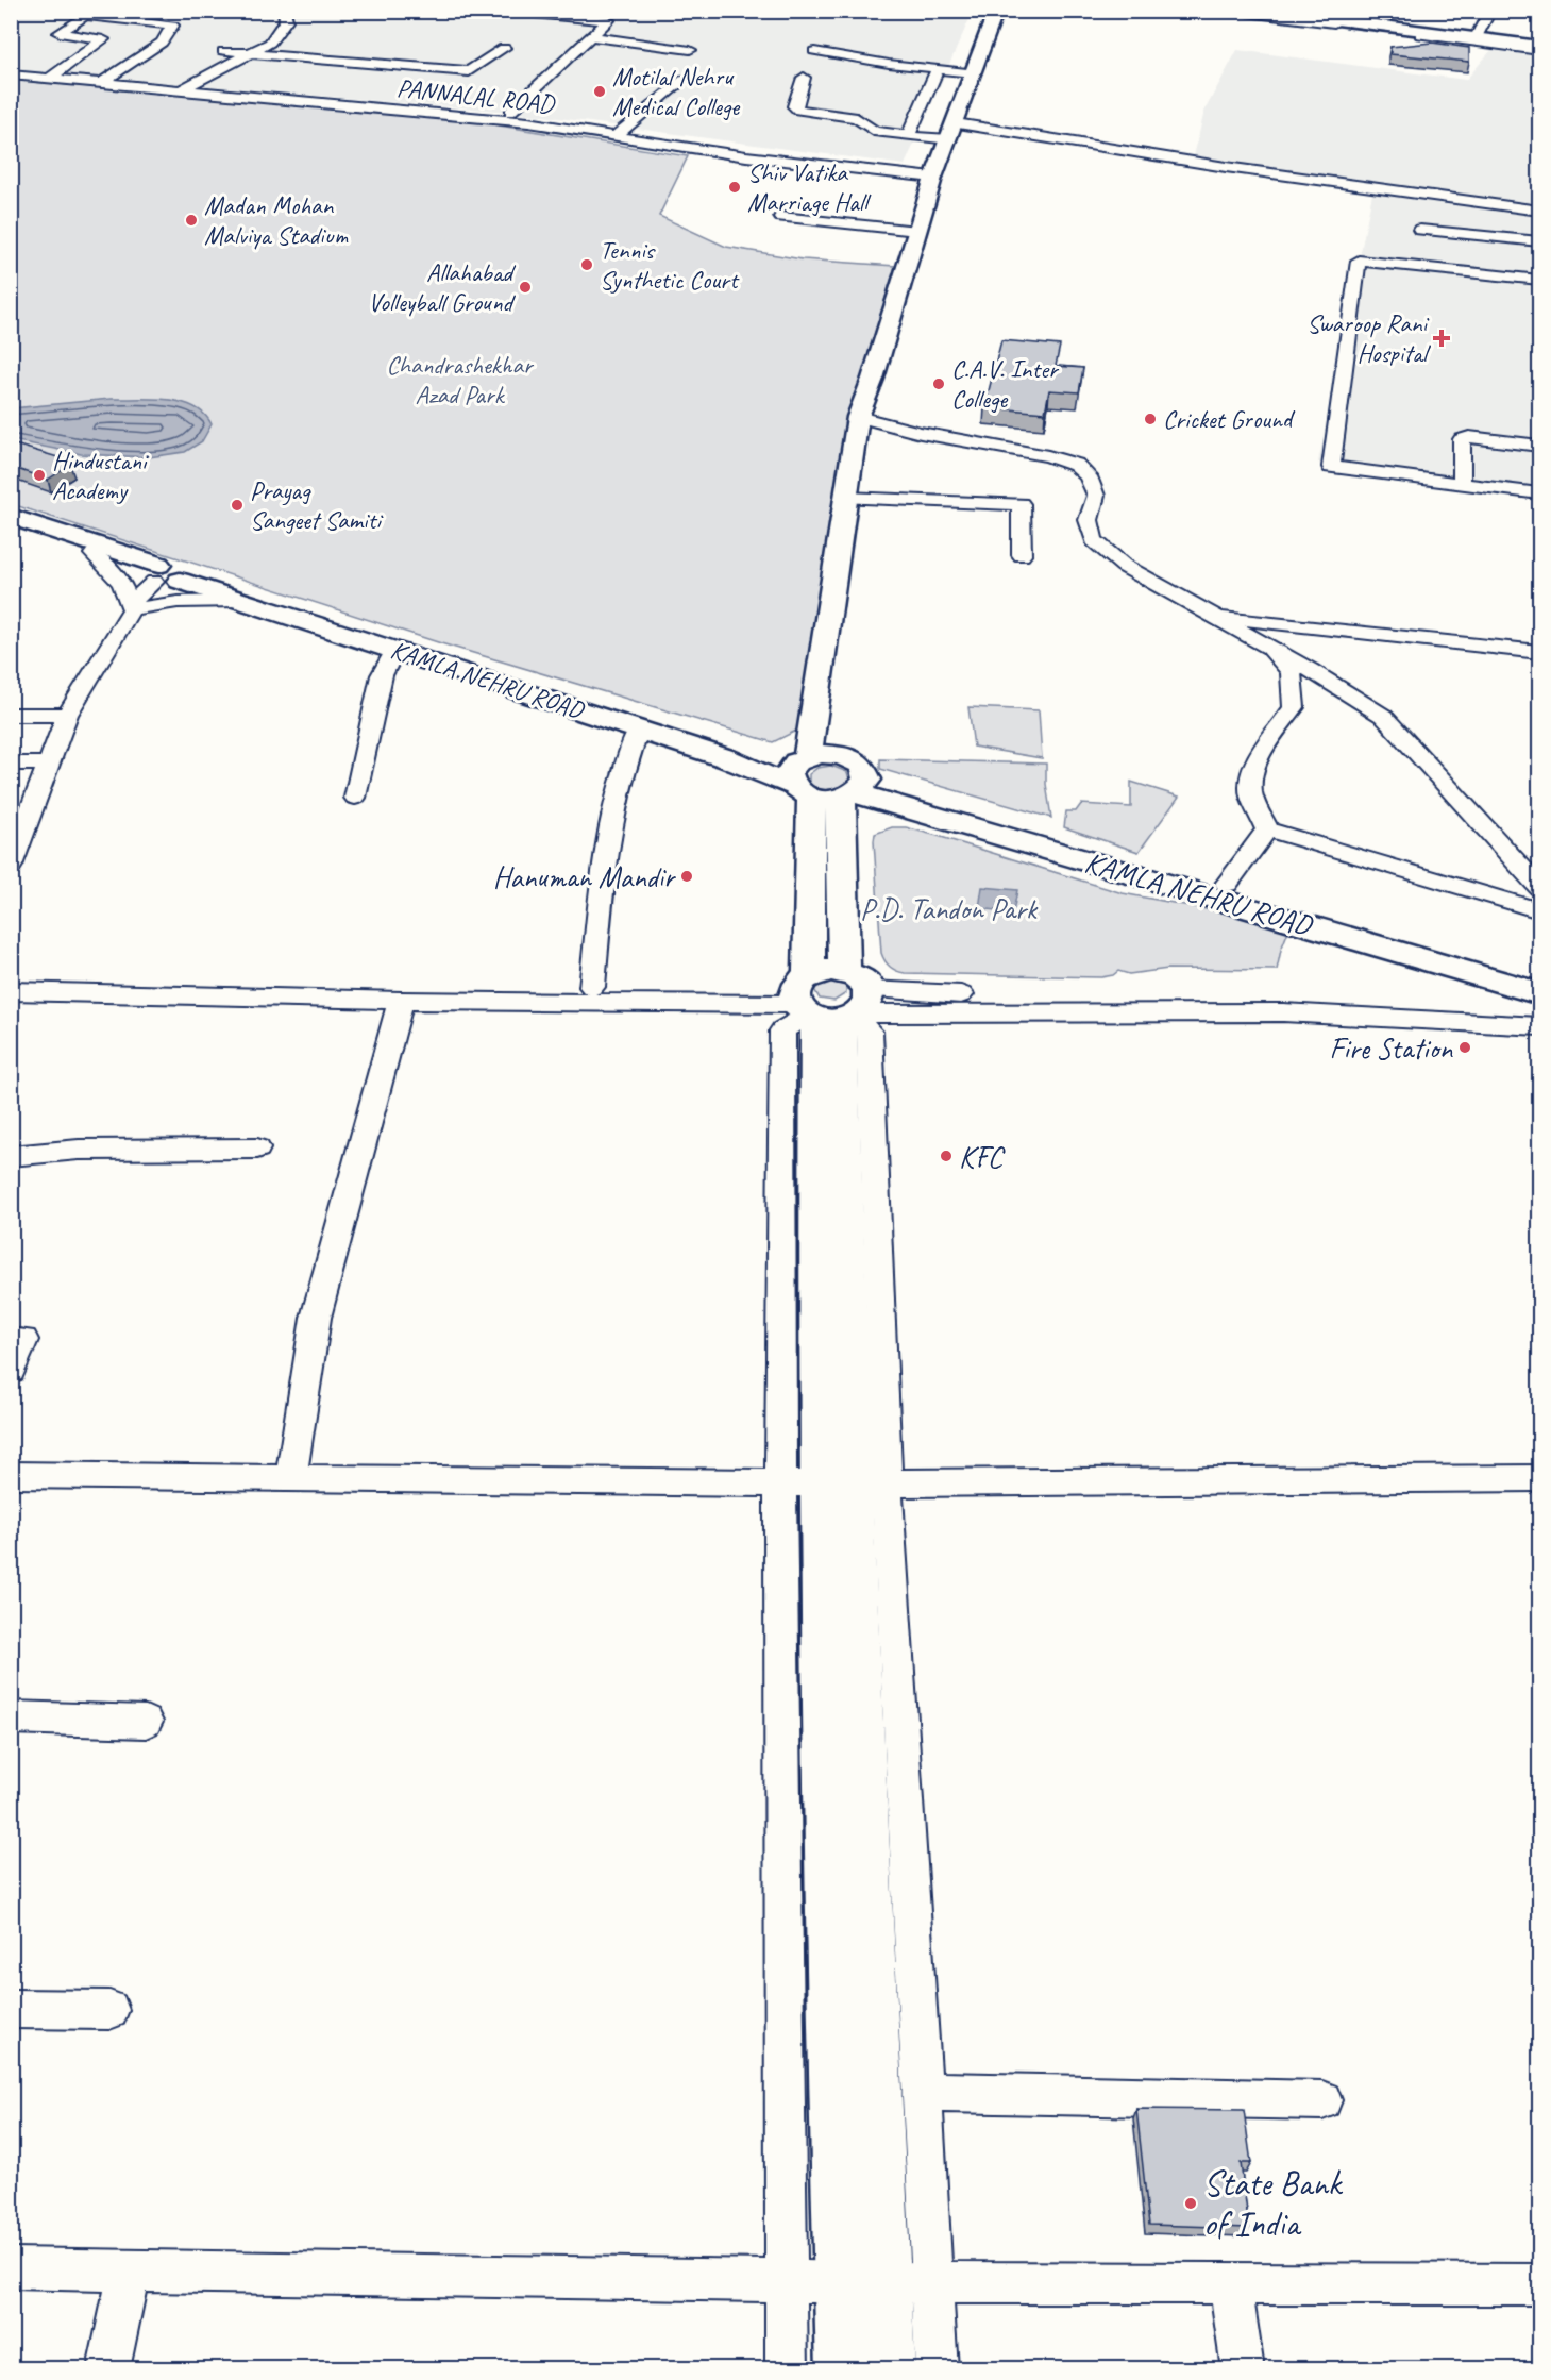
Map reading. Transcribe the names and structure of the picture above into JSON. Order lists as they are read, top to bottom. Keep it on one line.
{"streets":{"main road":["KAMLA NEHRU ROAD"],"street":["PANNALAL ROAD"]},"parks":["Chandrashekhar Azad Park","P.D. Tandon Park"],"places":{"other":["Motilal Nehru Medical College","Shiv Vatika Marriage Hall","Madan Mohan Malviya Stadium","Tennis Synthetic Court","Allahabad Volleyball Ground","C.A.V. Inter College","Cricket Ground","Hindustani Academy","Prayag Sangeet Samiti","Hanuman Mandir","Fire Station","KFC","State Bank of India"],"health":["Swaroop Rani Hospital"]}}
